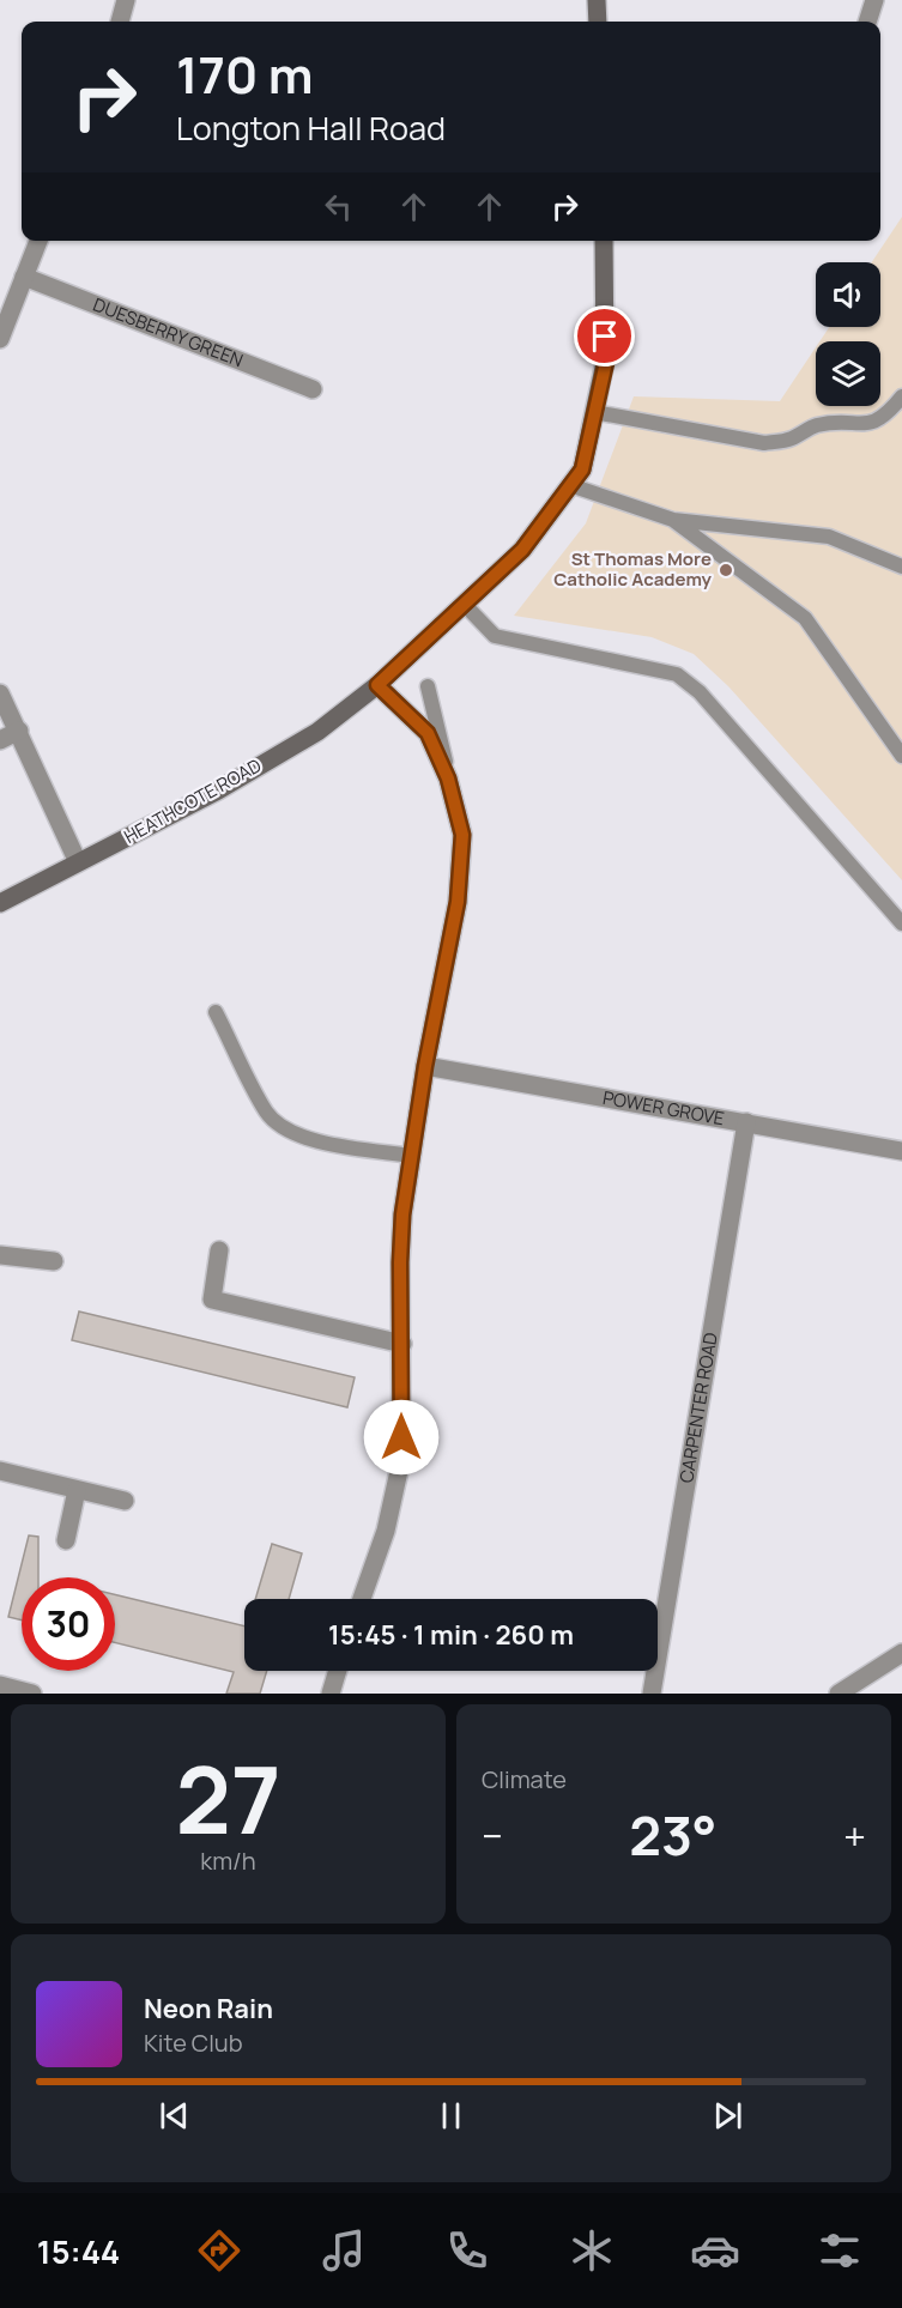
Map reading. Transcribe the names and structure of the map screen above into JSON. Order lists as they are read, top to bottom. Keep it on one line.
{"streets":{"street":["DUESBERRY GREEN","HEATHCOTE ROAD","POWER GROVE","CARPENTER ROAD"]},"crossings":[["POWER GROVE","CARPENTER ROAD"]],"places":["St Thomas More Catholic Academy"],"page":{"turn":["170 m","Longton Hall Road"],"limit":"30","trip":"15:45 · 1 min · 260 m","tile":[["27","km/h"],"Climate"],"heat":["−","23°","+"],"song":["Neon Rain","Kite Club"],"tabs":"15:44"}}
